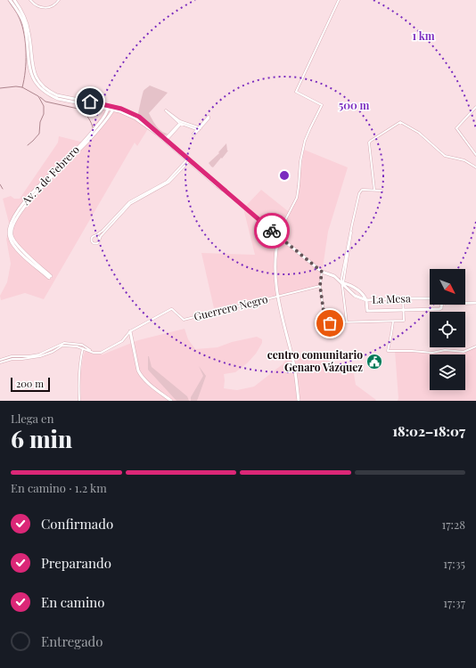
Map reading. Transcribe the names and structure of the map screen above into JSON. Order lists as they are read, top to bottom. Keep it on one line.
{"streets":{"main road":["Av. 2 de Febrero","La Mesa"],"street":["Guerrero Negro"]},"places":{"public building":["centro comunitario Genaro Vázquez"]},"scale_bar":"200 m","north":"bottom right","page":{"scale":"200 m","heading":["6 min","Llega en","18:02–18:07"],"bar":"En camino · 1.2 km","list":[["Confirmado","17:28"],["Preparando","17:35"],["En camino","17:37"],"Entregado"]},"rings":["1 km","500 m"]}
